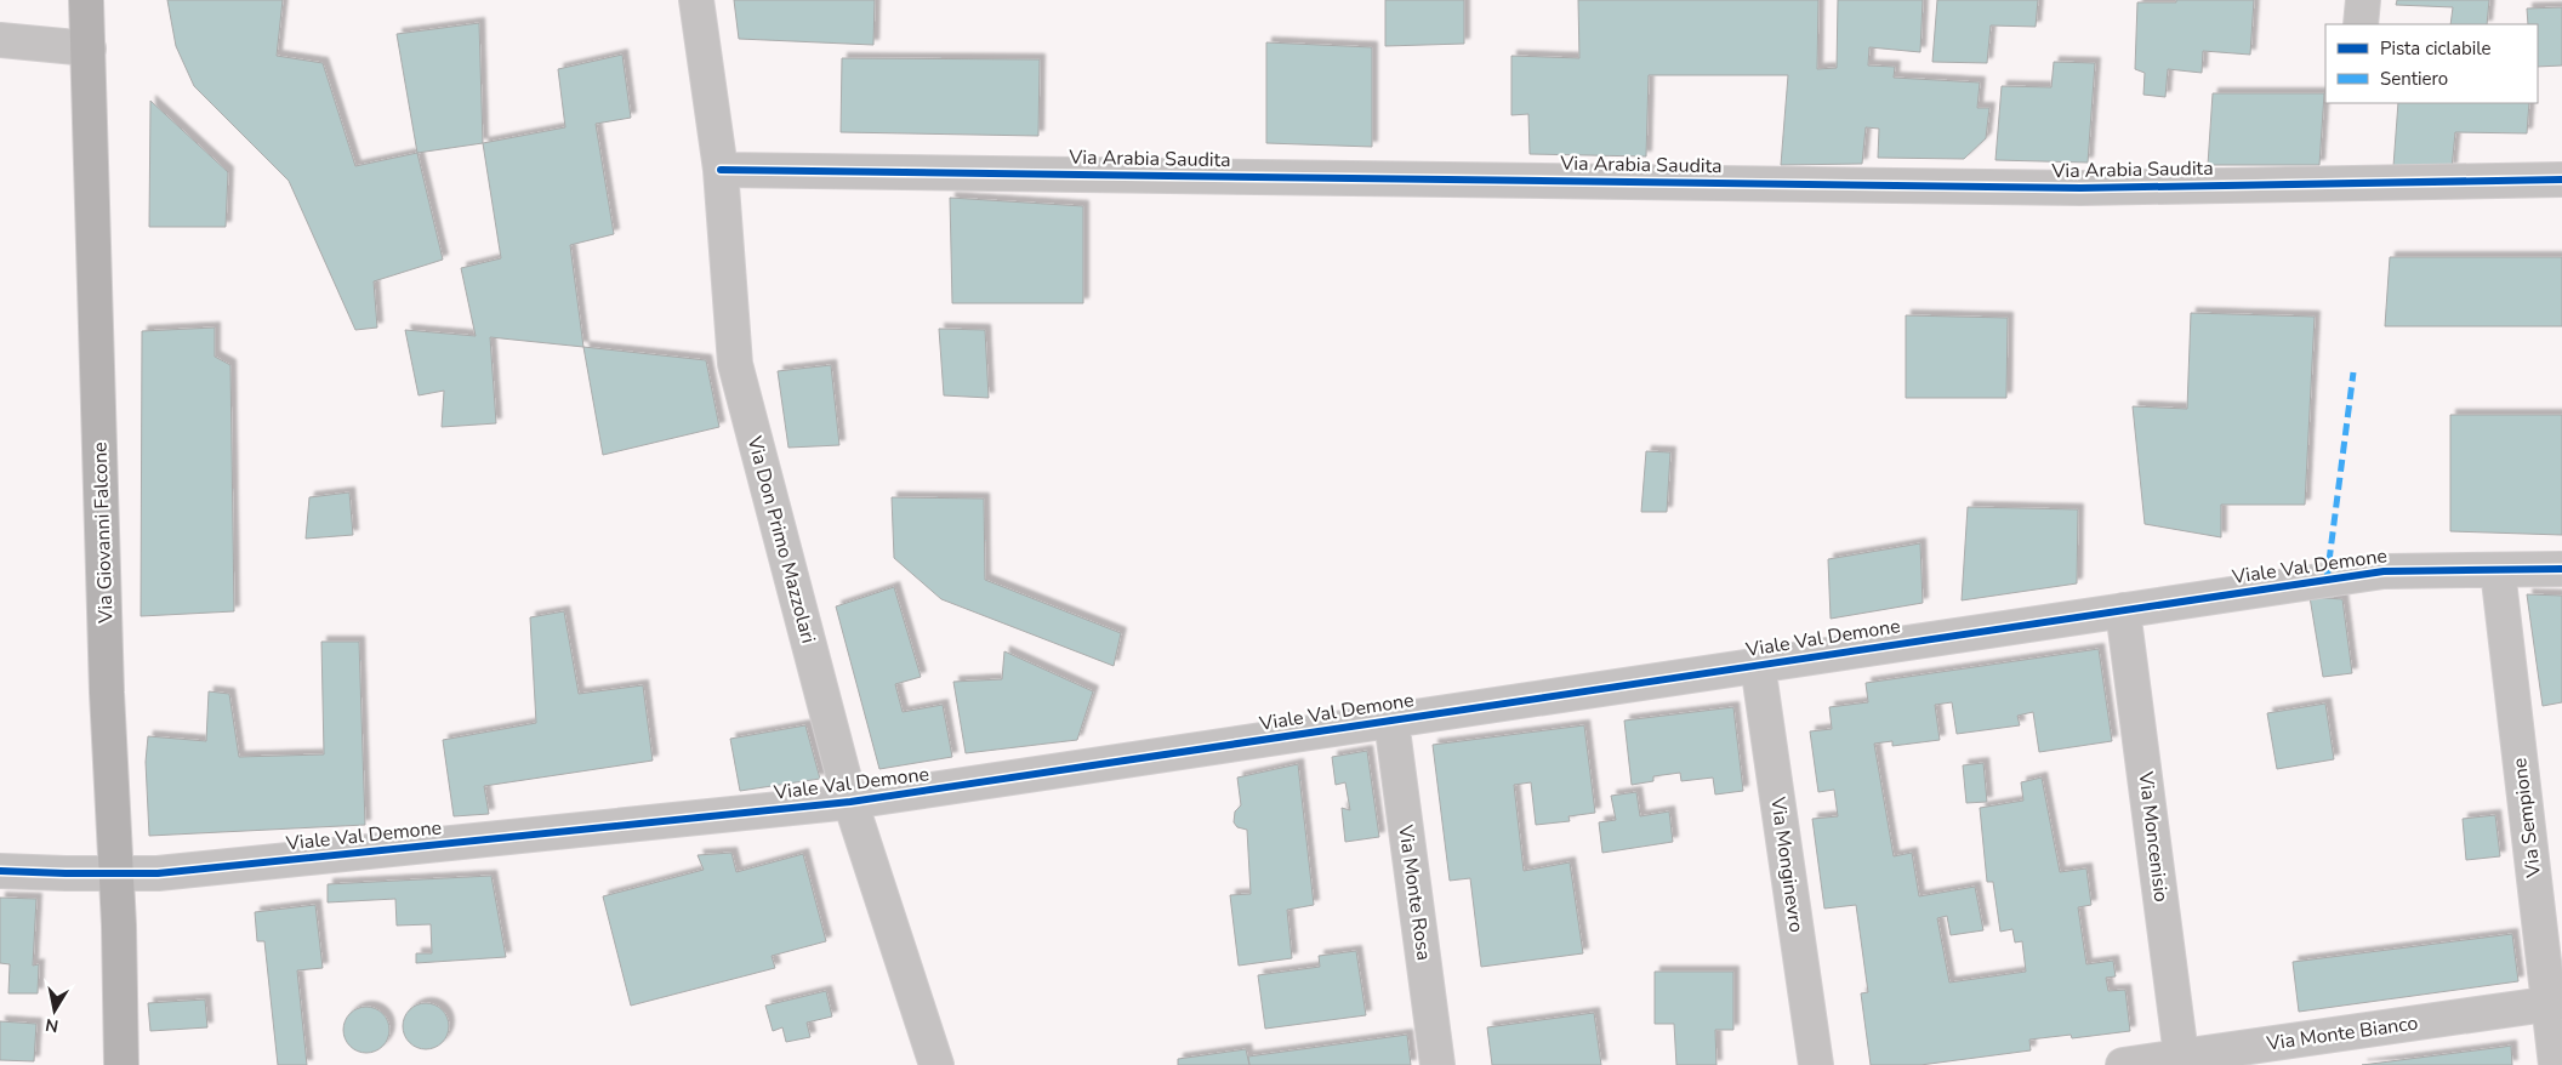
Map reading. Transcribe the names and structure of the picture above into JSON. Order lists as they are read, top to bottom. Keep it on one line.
{"streets":{"main road":["Via Giovanni Falcone"],"street":["Via Arabia Saudita","Via Don Primo Mazzolari","Viale Val Demone","Via Sempione","Via Moncenisio","Via Monginevro","Via Monte Rosa","Via Monte Bianco"]},"crossings":[["Via Arabia Saudita","Via Don Primo Mazzolari"],["Via Giovanni Falcone","Viale Val Demone"],["Via Don Primo Mazzolari","Viale Val Demone"],["Viale Val Demone","Via Sempione"],["Viale Val Demone","Via Moncenisio"],["Viale Val Demone","Via Monginevro"],["Viale Val Demone","Via Monte Rosa"],["Via Sempione","Via Monte Bianco"],["Via Moncenisio","Via Monte Bianco"]],"legend":["Pista ciclabile","Sentiero"],"north":"bottom"}
